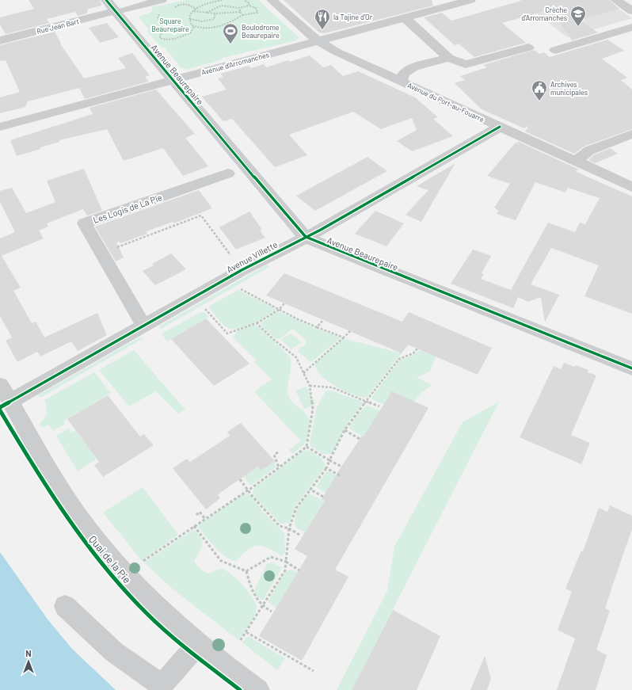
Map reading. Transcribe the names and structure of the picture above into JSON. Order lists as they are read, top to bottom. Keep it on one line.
{"streets":{"street":["Rue Jean Bart","Avenue d'Arromanches","Avenue Beaurepaire","Avenue du Port-au-Fouarre","Les Logis de La Pie","Avenue Villette","Quai de la Pie"]},"crossings":[["Rue Jean Bart","Avenue Beaurepaire"],["Avenue d'Arromanches","Avenue Beaurepaire"],["Avenue d'Arromanches","Avenue du Port-au-Fouarre"],["Avenue Beaurepaire","Avenue Villette"],["Avenue du Port-au-Fouarre","Avenue Villette"],["Les Logis de La Pie","Avenue Villette"],["Avenue Villette","Quai de la Pie"]],"parks":["Square Beaurepaire"],"places":{"school or university":["Crèche d'Arromanches"],"restaurant":["la Tajine d'Or"],"sports":["Boulodrome Beaurepaire"],"public building":["Archives municipales"]},"north":"top"}
